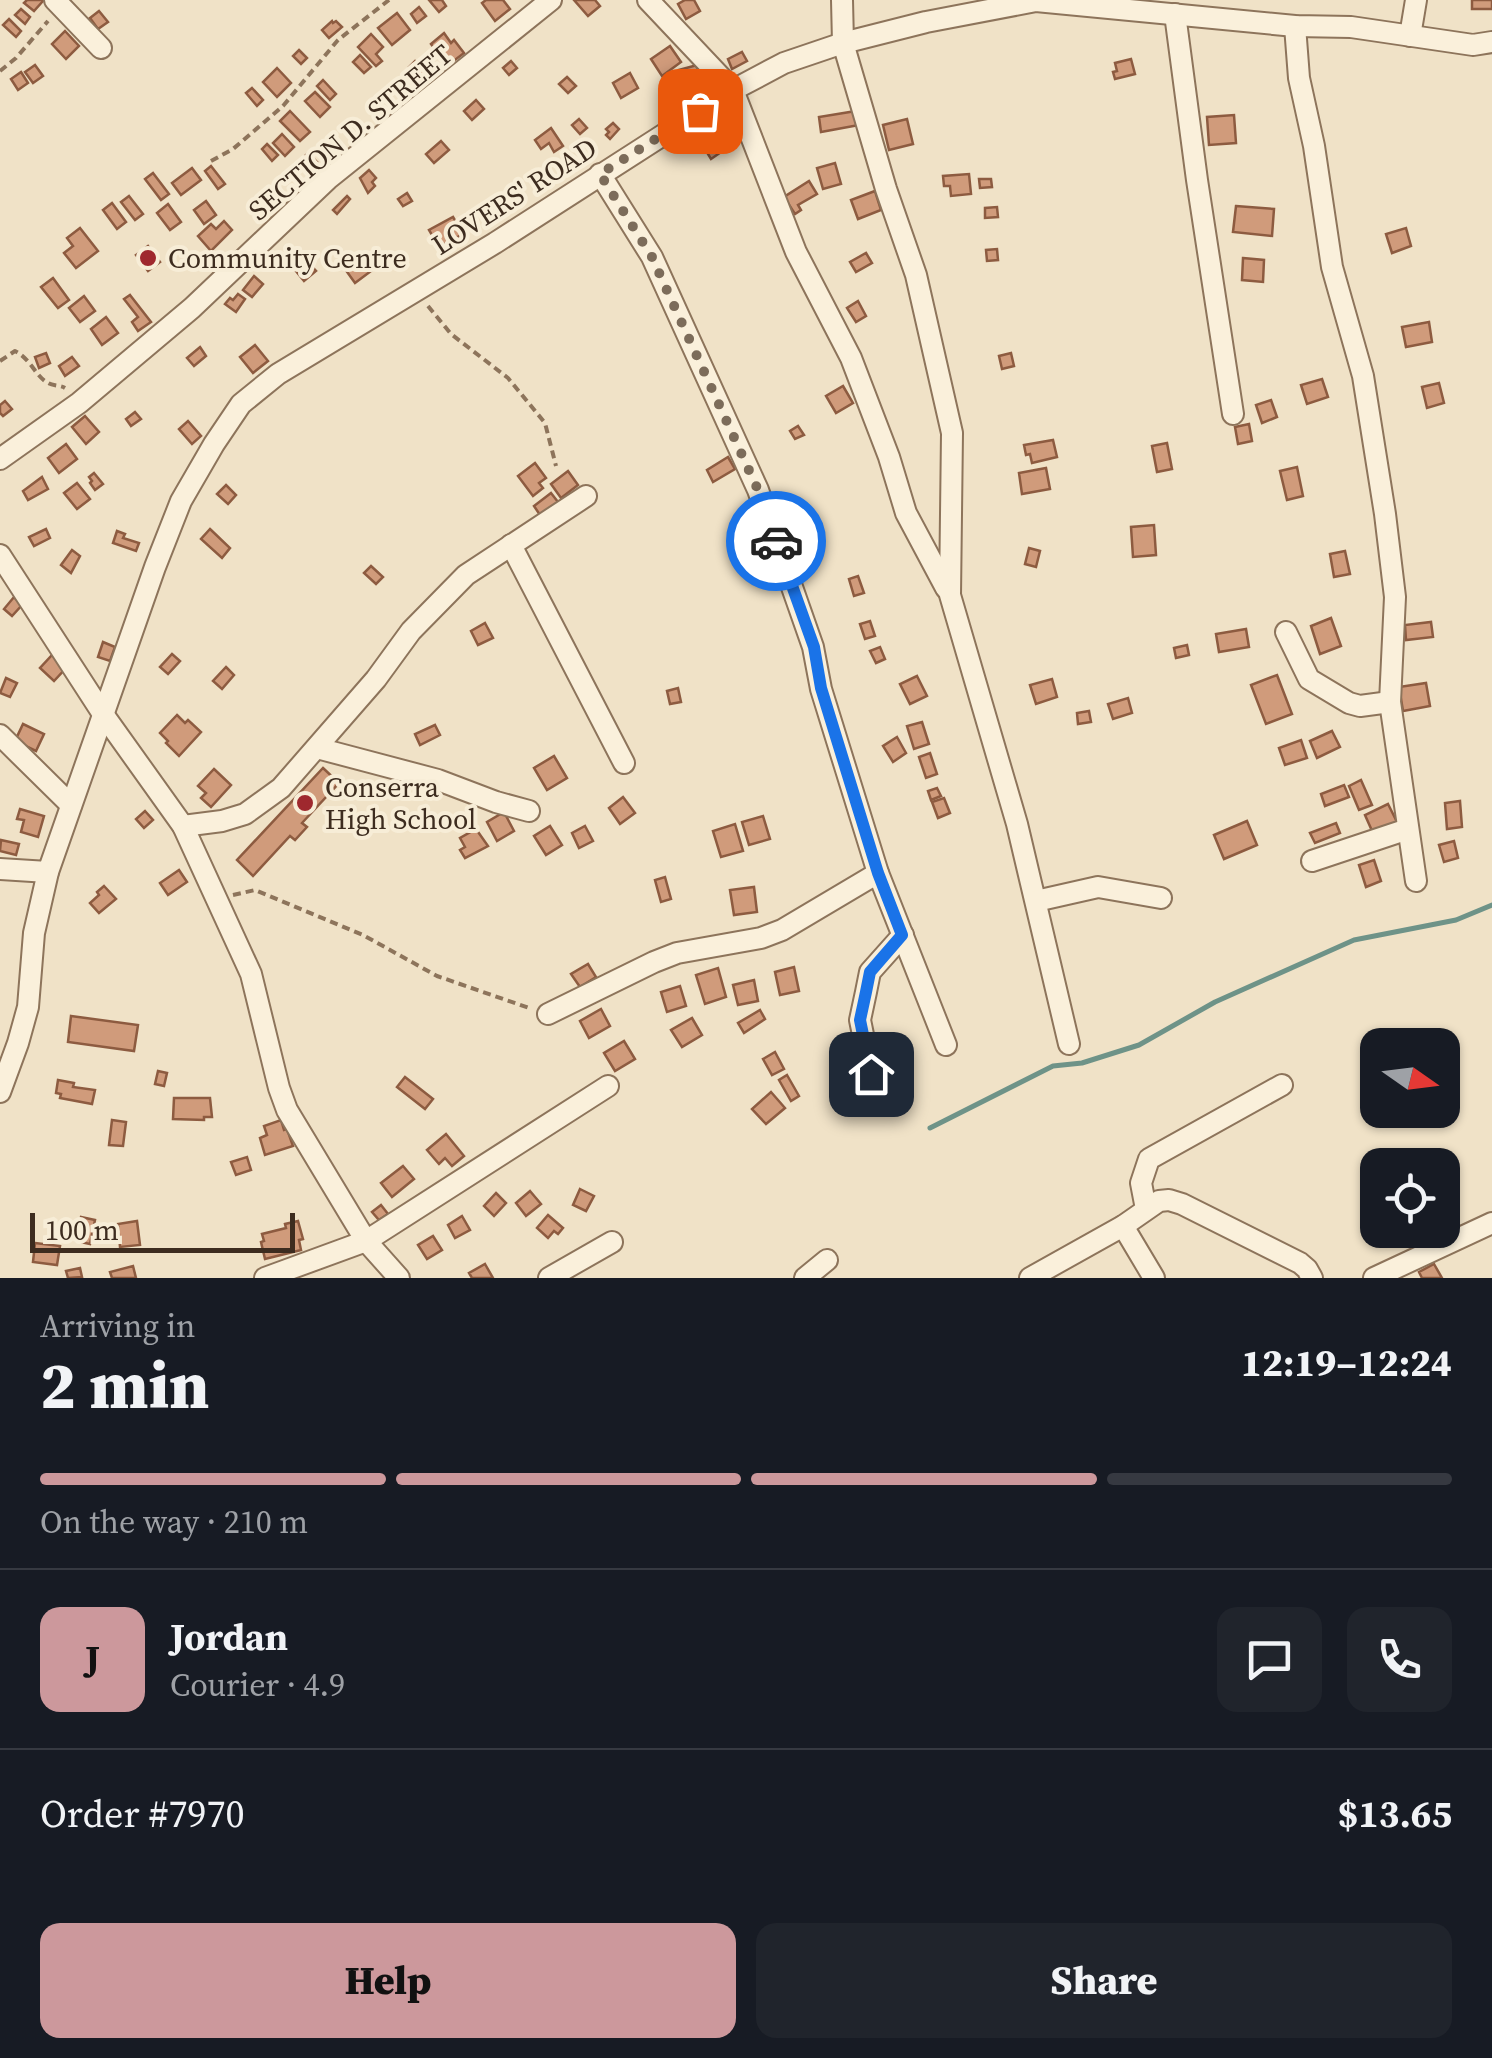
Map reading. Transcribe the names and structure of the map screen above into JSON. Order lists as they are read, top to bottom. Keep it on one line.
{"streets":{"street":["SECTION D. STREET","LOVERS' ROAD"]},"places":["Community Centre","Conserra High School"],"scale_bar":"100 m","north":"right","page":{"scale":"100 m","heading":["2 min","Arriving in","12:19–12:24"],"panel":["Jordan","Courier · 4.9","Order #7970","$13.65"],"bar":"On the way · 210 m","round":"J","buttons":["Help","Share"]}}
